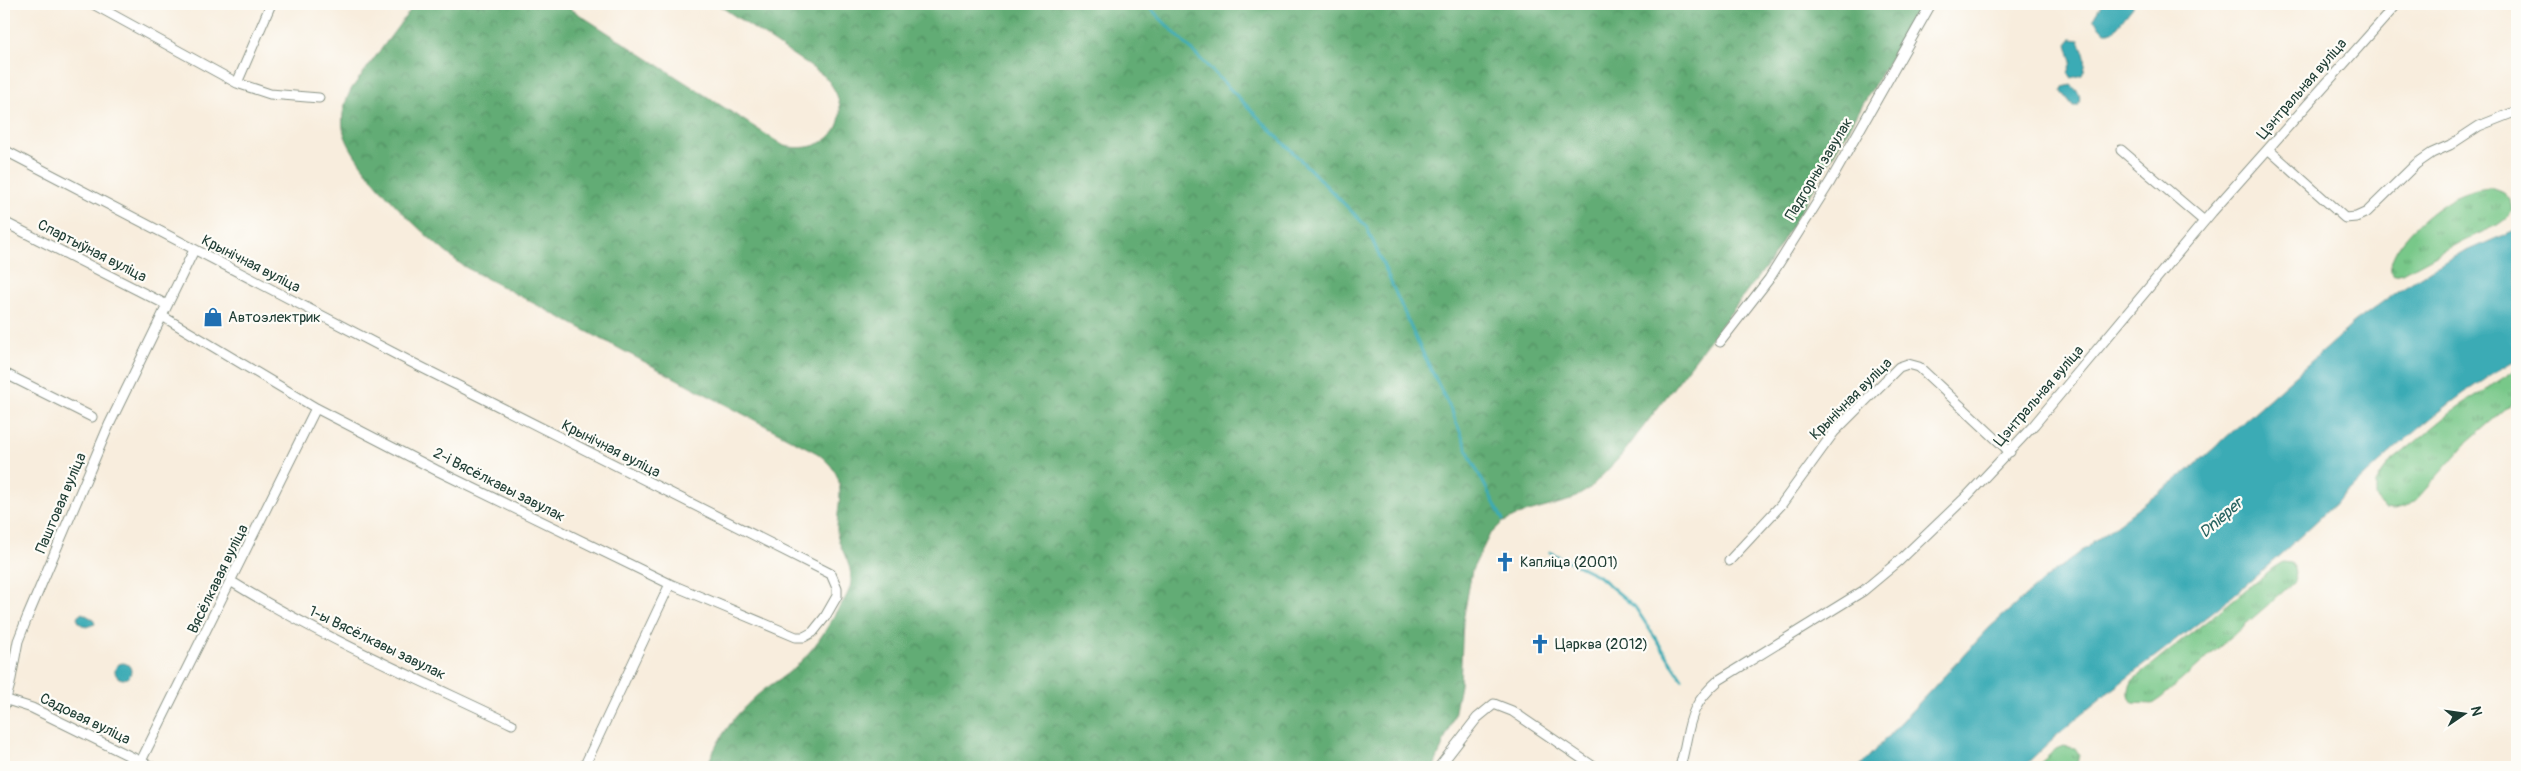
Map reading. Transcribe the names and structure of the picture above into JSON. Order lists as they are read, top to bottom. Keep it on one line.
{"streets":{"street":["Цэнтральная вуліца","Падгорны завулак","Спартыўная вуліца","Крынічная вуліца","2-і Вясёлкавы завулак","Паштовая вуліца","Вясёлкавая вуліца","1-ы Вясёлкавы завулак","Садовая вуліца"]},"crossings":[["Цэнтральная вуліца","Крынічная вуліца"],["Спартыўная вуліца","Паштовая вуліца"],["Крынічная вуліца","2-і Вясёлкавы завулак"],["Крынічная вуліца","Паштовая вуліца"],["2-і Вясёлкавы завулак","Вясёлкавая вуліца"],["Паштовая вуліца","Садовая вуліца"],["Вясёлкавая вуліца","1-ы Вясёлкавы завулак"],["Вясёлкавая вуліца","Садовая вуліца"]],"water":["Dnieper"],"places":{"shop":["Автоэлектрик"],"church":["Капліца (2001)","Царква (2012)"]},"north":"right"}
